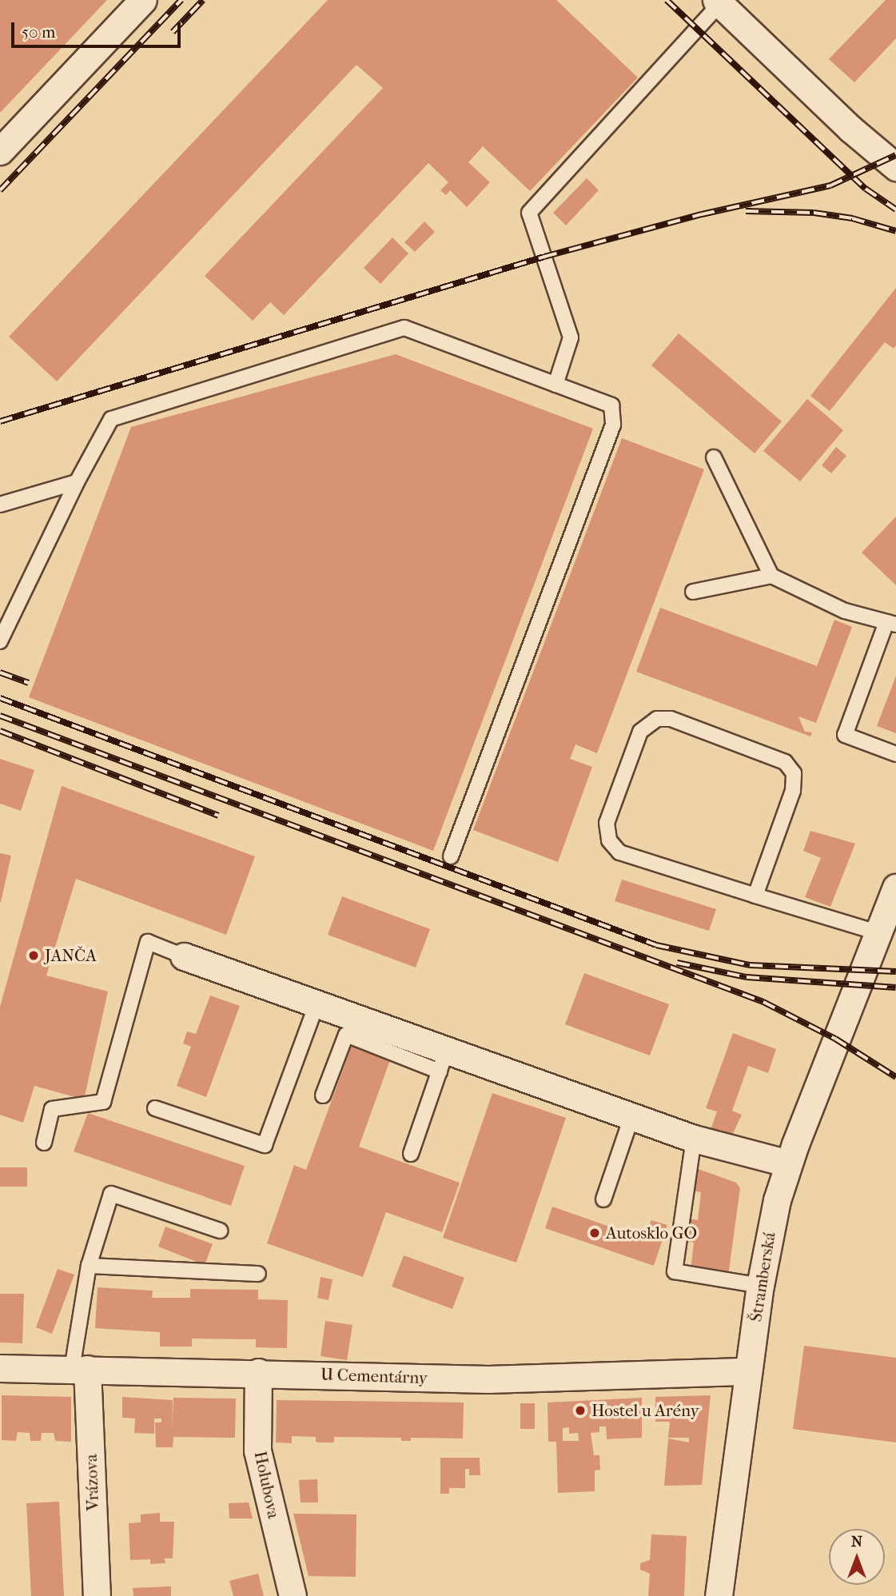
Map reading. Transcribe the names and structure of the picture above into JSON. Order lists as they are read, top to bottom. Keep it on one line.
{"streets":{"street":["Štramberská","U Cementárny","Vrázova","Holubova"]},"crossings":[["Štramberská","U Cementárny"],["U Cementárny","Vrázova"],["U Cementárny","Holubova"]],"places":["JANČA","Autosklo GO","Hostel u Arény"],"scale_bar":"50 m","north":"top"}
